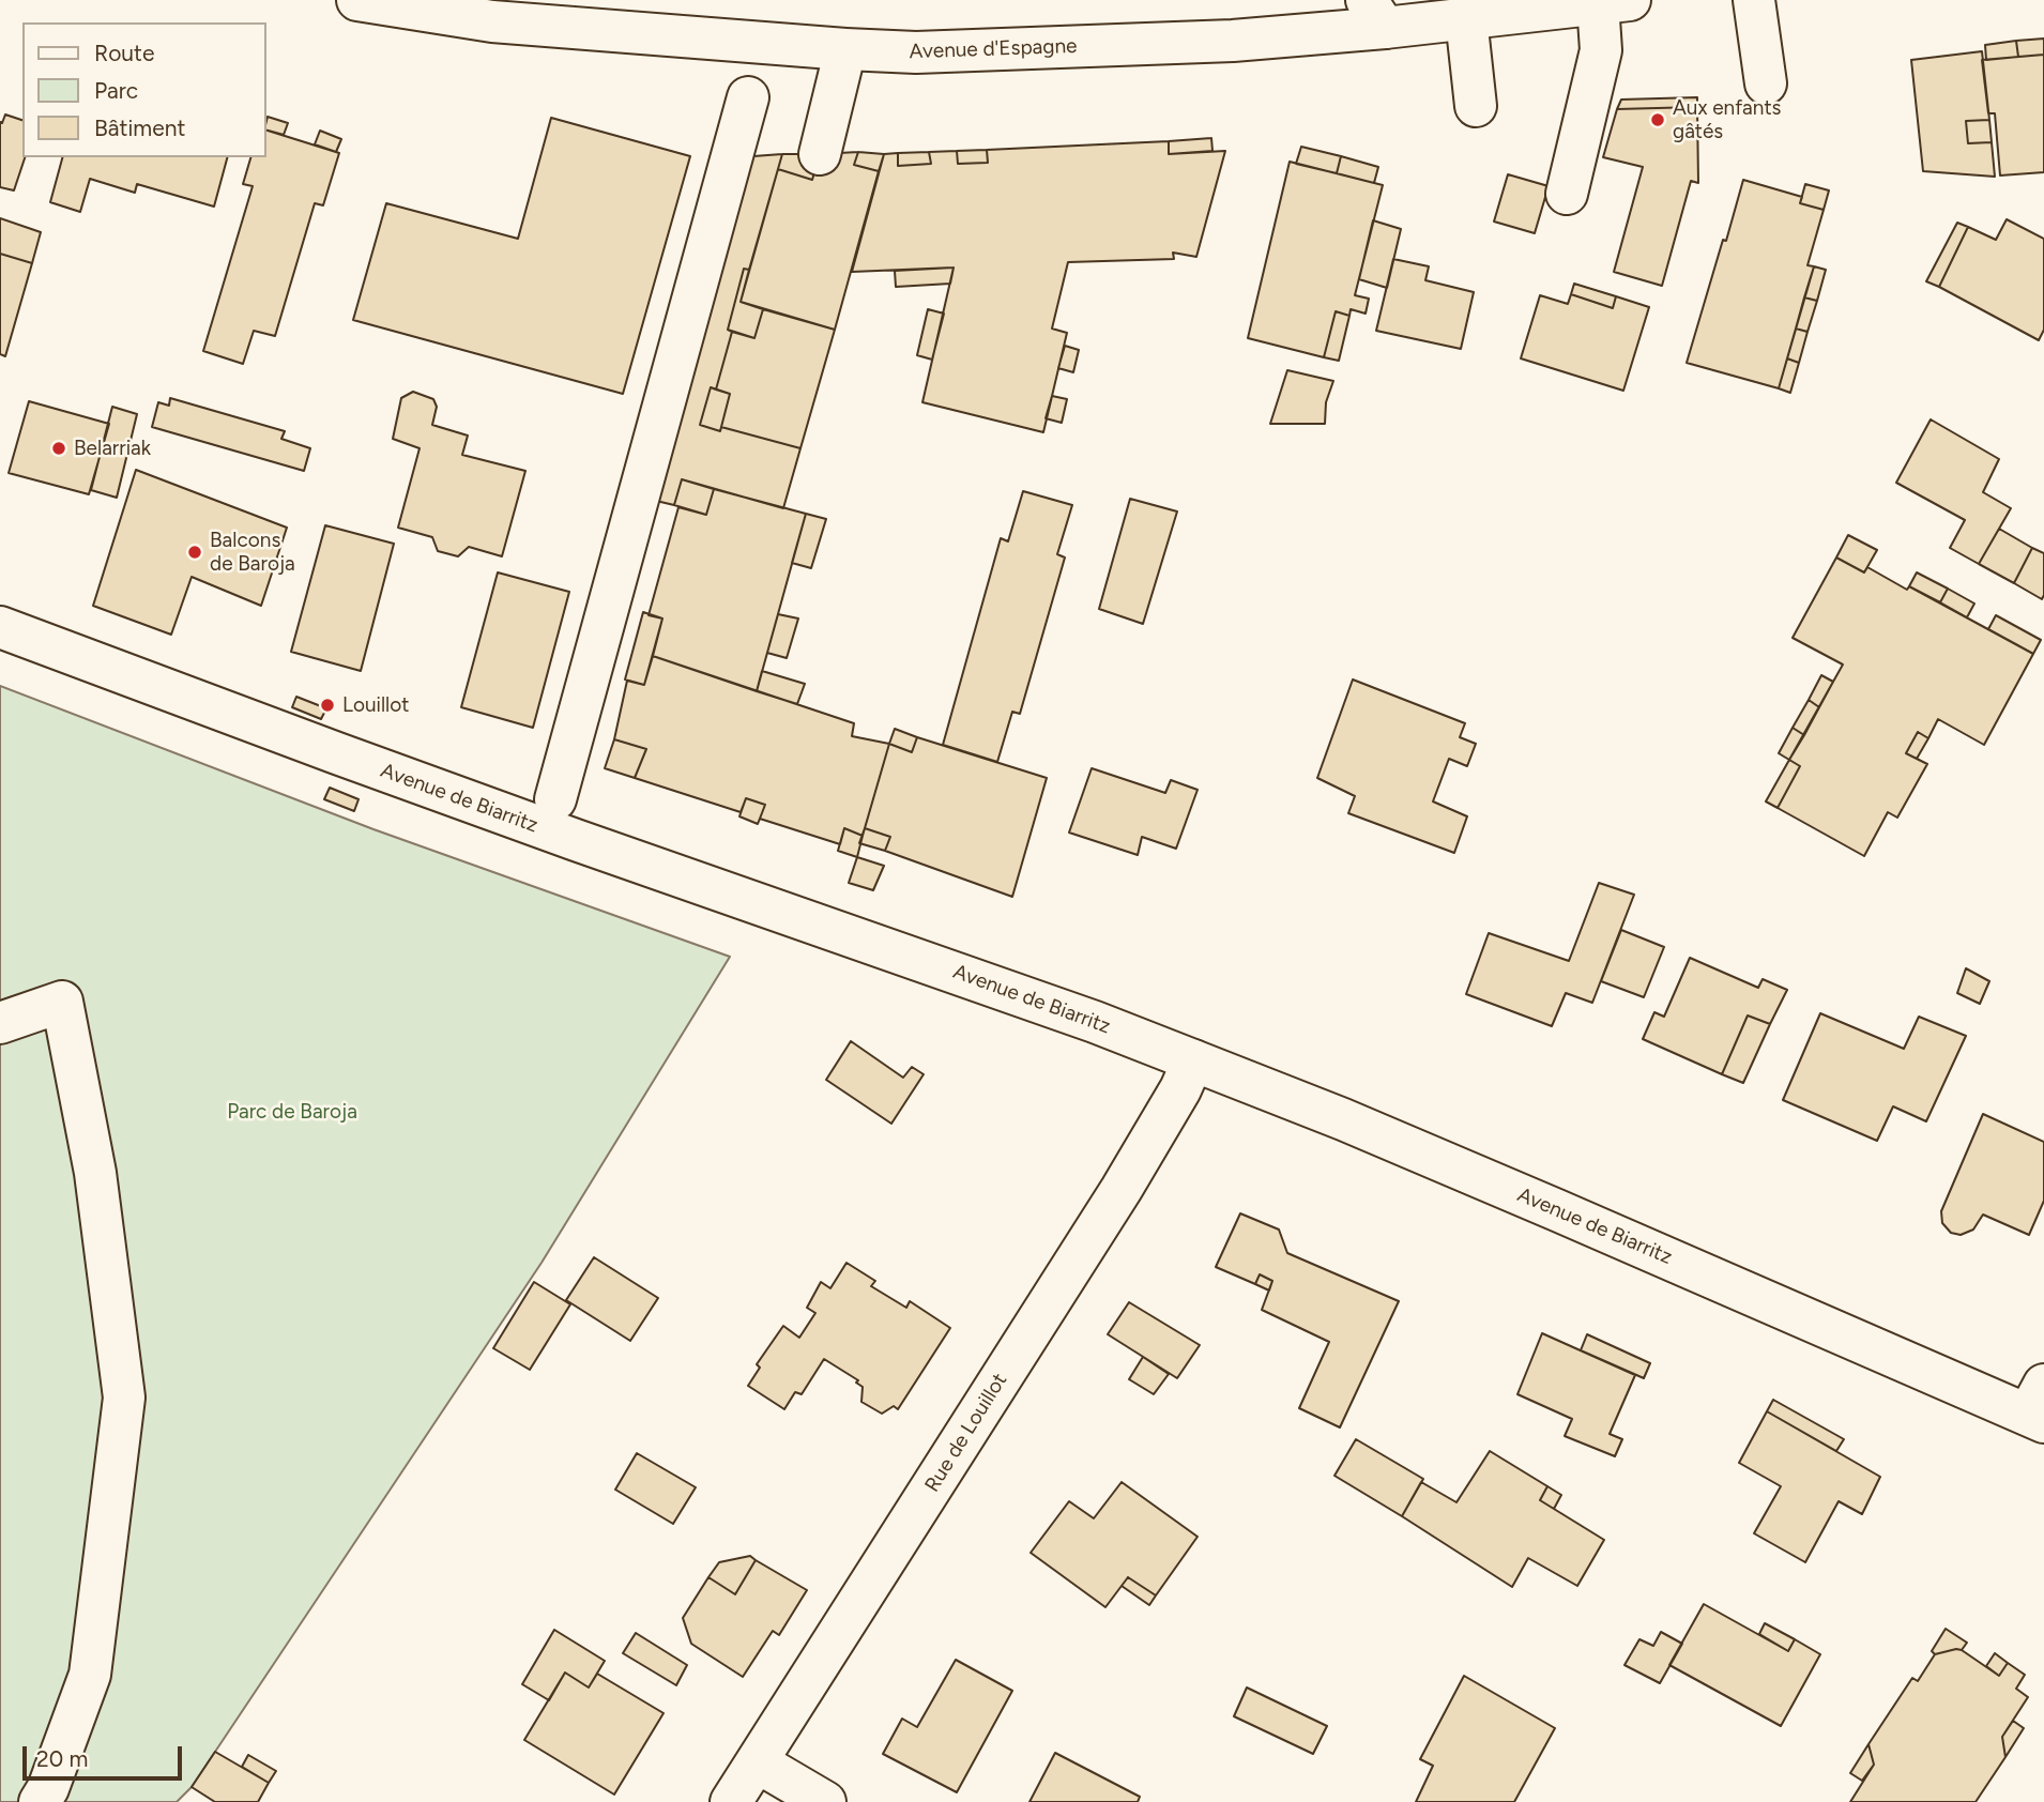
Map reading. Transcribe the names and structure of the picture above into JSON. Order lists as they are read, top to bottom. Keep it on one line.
{"streets":{"main road":["Avenue d'Espagne","Avenue de Biarritz","Rue de Louillot"]},"crossings":[["Avenue de Biarritz","Rue de Louillot"]],"parks":["Parc de Baroja"],"places":["Aux enfants gâtés","Belarriak","Balcons de Baroja","Louillot"],"legend":["Route","Parc","Bâtiment"],"scale_bar":"20 m"}
